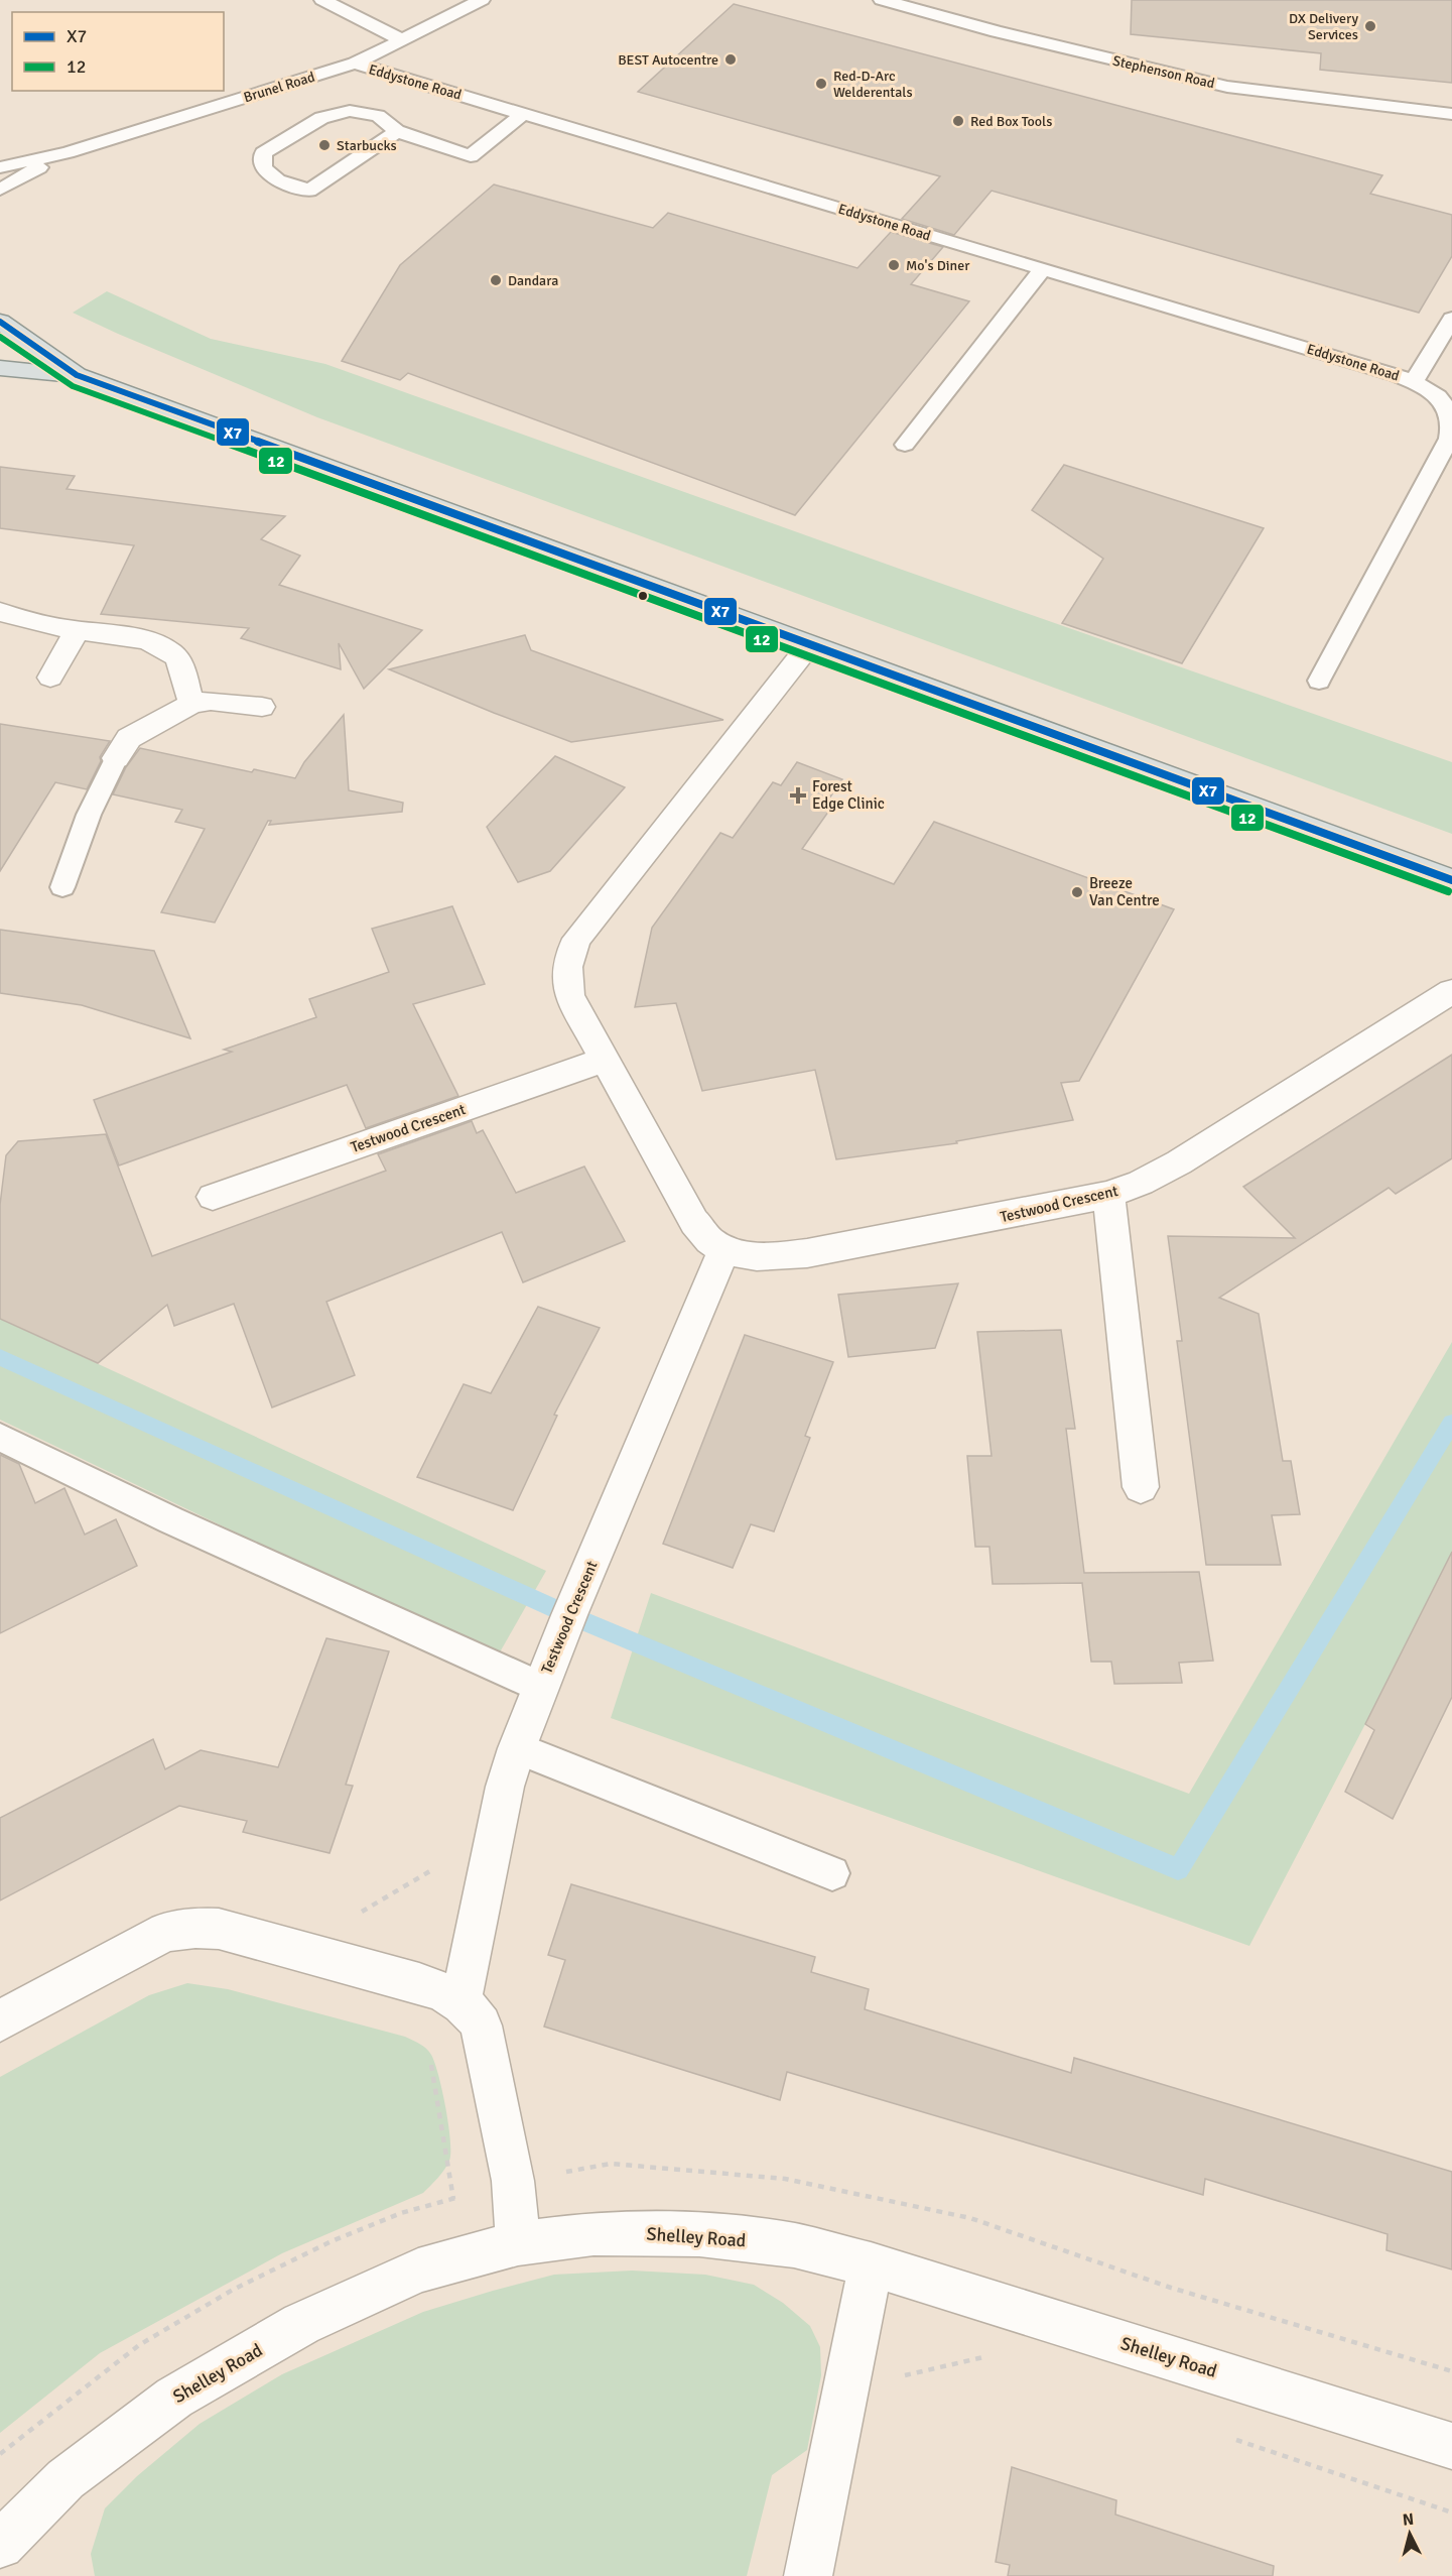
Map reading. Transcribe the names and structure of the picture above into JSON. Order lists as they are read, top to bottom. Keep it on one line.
{"streets":{"street":["Testwood Crescent","Shelley Road"],"lane":["Stephenson Road","Eddystone Road","Brunel Road"]},"crossings":[["Eddystone Road","Brunel Road"]],"places":{"other":["DX Delivery Services","BEST Autocentre","Red-D-Arc Welderentals","Red Box Tools","Starbucks","Mo's Diner","Dandara","Breeze Van Centre"],"health":["Forest Edge Clinic"]},"lines":["transit line X7","transit line 12"],"legend":["X7","12"],"north":"top"}
